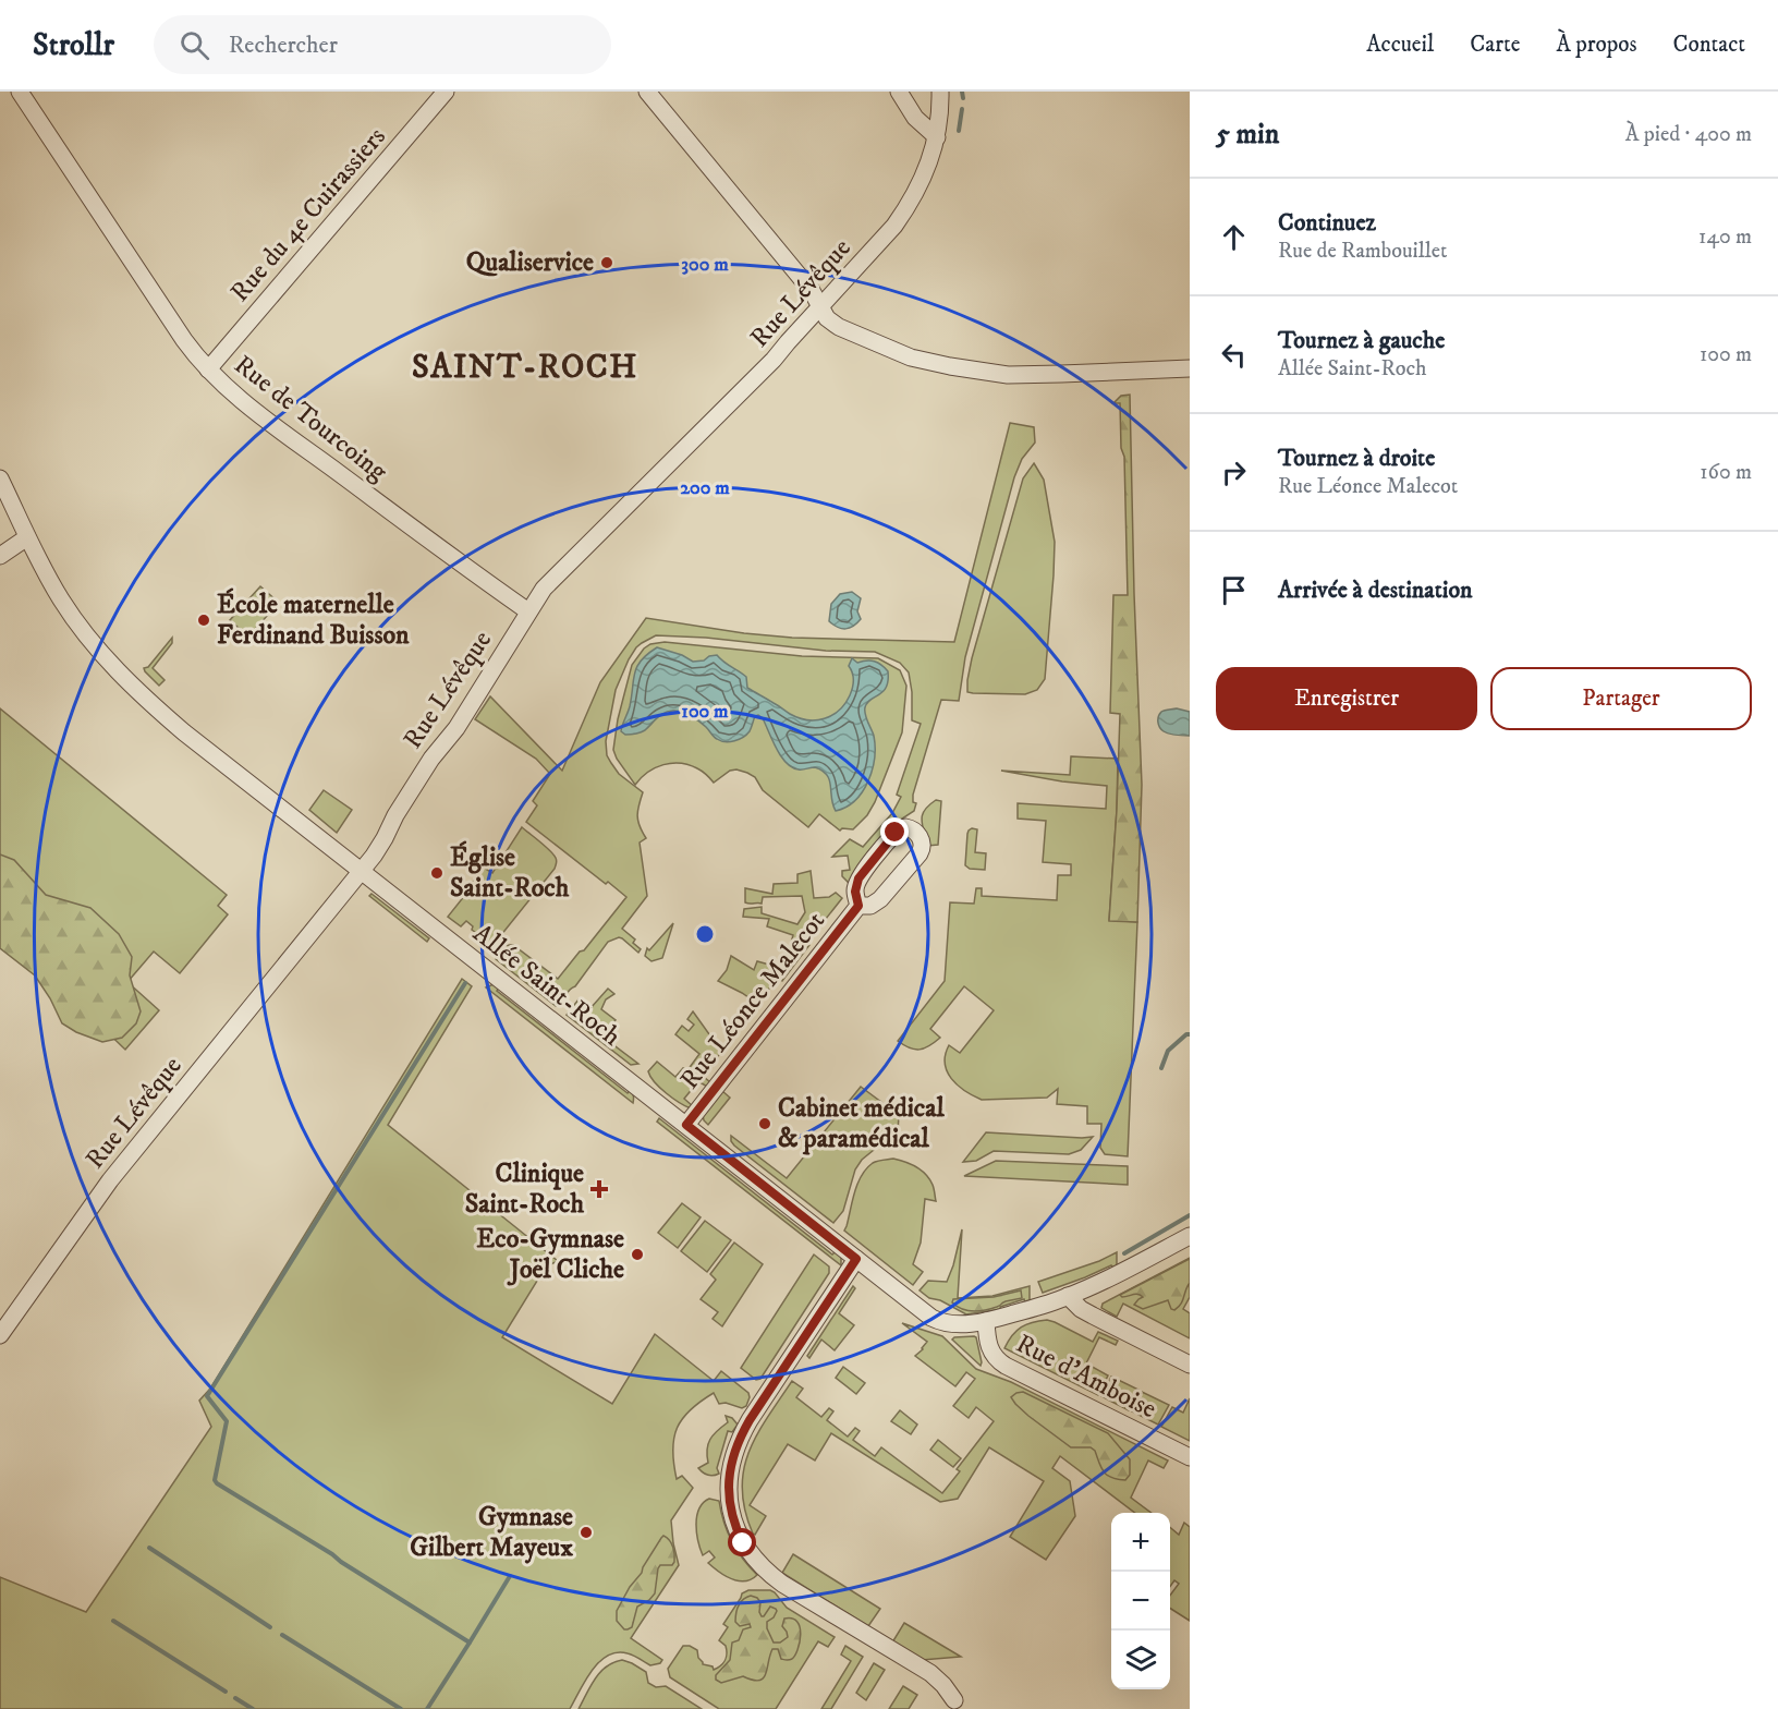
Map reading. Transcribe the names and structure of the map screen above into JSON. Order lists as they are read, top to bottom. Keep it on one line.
{"streets":{"street":["Rue du 4e Cuirassiers","Rue Lévêque","Rue de Tourcoing","Allée Saint-Roch","Rue Léonce Malecot","Rue d'Amboise"]},"crossings":[["Rue du 4e Cuirassiers","Rue de Tourcoing"],["Rue Lévêque","Rue de Tourcoing"],["Rue Lévêque","Allée Saint-Roch"],["Allée Saint-Roch","Rue Léonce Malecot"],["Allée Saint-Roch","Rue d'Amboise"]],"districts":["SAINT-ROCH"],"places":{"other":["Qualiservice","École maternelle Ferdinand Buisson","Église Saint-Roch","Cabinet médical & paramédical","Eco-Gymnase Joël Cliche","Gymnase Gilbert Mayeux"],"health":["Clinique Saint-Roch"]},"page":{"header":"Strollr","search":"Rechercher","nav":["Accueil","Carte","À propos","Contact"],"heading":["5 min","À pied · 400 m"],"list":[["Continuez","Rue de Rambouillet","140 m"],["Tournez à gauche","Allée Saint-Roch","100 m"],["Tournez à droite","Rue Léonce Malecot","160 m"],"Arrivée à destination"],"buttons":["Enregistrer","Partager"],"map_buttons":["+","−"]},"rings":["300 m","200 m","100 m"]}
